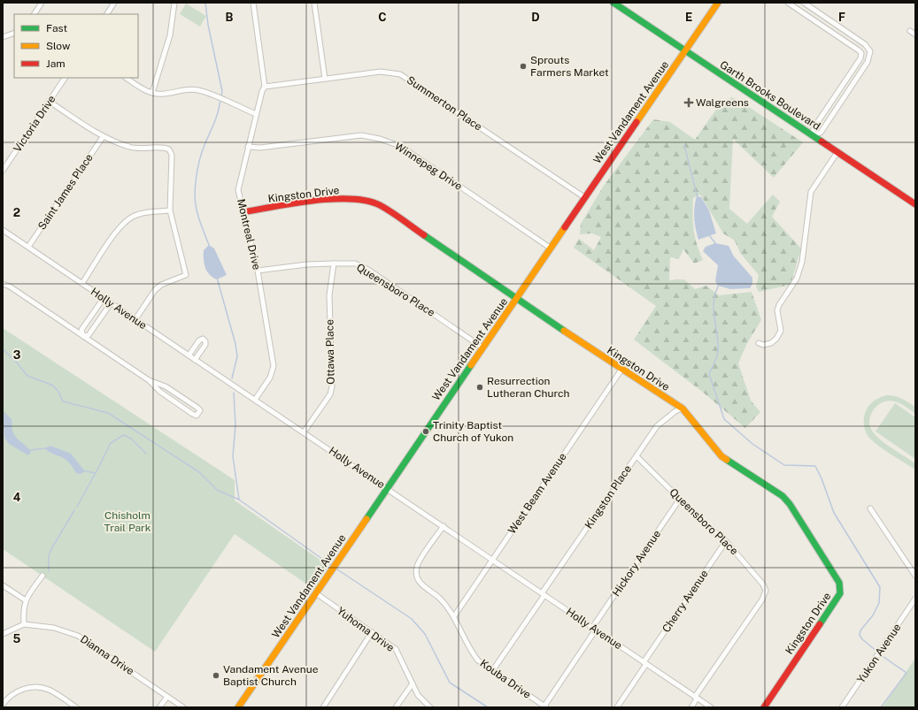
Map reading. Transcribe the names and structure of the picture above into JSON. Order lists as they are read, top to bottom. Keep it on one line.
{"streets":{"street":["Garth Brooks Boulevard","Summerton Place","West Vandament Avenue","Victoria Drive","Winnepeg Drive","Saint James Place","Kingston Drive","Montreal Drive","Queensboro Place","Holly Avenue","Ottawa Place","West Beam Avenue","Kingston Place","Hickory Avenue","Cherry Avenue","Yuhoma Drive","Yukon Avenue","Dianna Drive","Kouba Drive"]},"crossings":[["Garth Brooks Boulevard","West Vandament Avenue"],["Summerton Place","West Vandament Avenue"],["Summerton Place","Montreal Drive"],["West Vandament Avenue","Winnepeg Drive"],["West Vandament Avenue","Kingston Drive"],["West Vandament Avenue","Queensboro Place"],["West Vandament Avenue","Holly Avenue"],["West Vandament Avenue","Yuhoma Drive"],["Winnepeg Drive","Montreal Drive"],["Saint James Place","Holly Avenue"],["Kingston Drive","Montreal Drive"],["Kingston Drive","West Beam Avenue"],["Kingston Drive","Kingston Place"],["Montreal Drive","Queensboro Place"],["Montreal Drive","Holly Avenue"],["Queensboro Place","Holly Avenue"],["Queensboro Place","Ottawa Place"],["Queensboro Place","Kingston Place"],["Queensboro Place","Hickory Avenue"],["Queensboro Place","Cherry Avenue"],["Holly Avenue","Ottawa Place"],["Holly Avenue","West Beam Avenue"],["Holly Avenue","Kingston Place"],["Holly Avenue","Hickory Avenue"],["Holly Avenue","Cherry Avenue"],["Holly Avenue","Kouba Drive"],["West Beam Avenue","Kouba Drive"],["Kingston Place","Kouba Drive"],["Hickory Avenue","Kouba Drive"]],"parks":["Chisholm Trail Park"],"places":{"other":["Sprouts Farmers Market","Resurrection Lutheran Church","Trinity Baptist Church of Yukon","Vandament Avenue Baptist Church"],"health":["Walgreens"]},"legend":["Fast","Slow","Jam"],"grid":{"columns":["B","C","D","E","F"],"rows":["2","3","4","5"]}}
